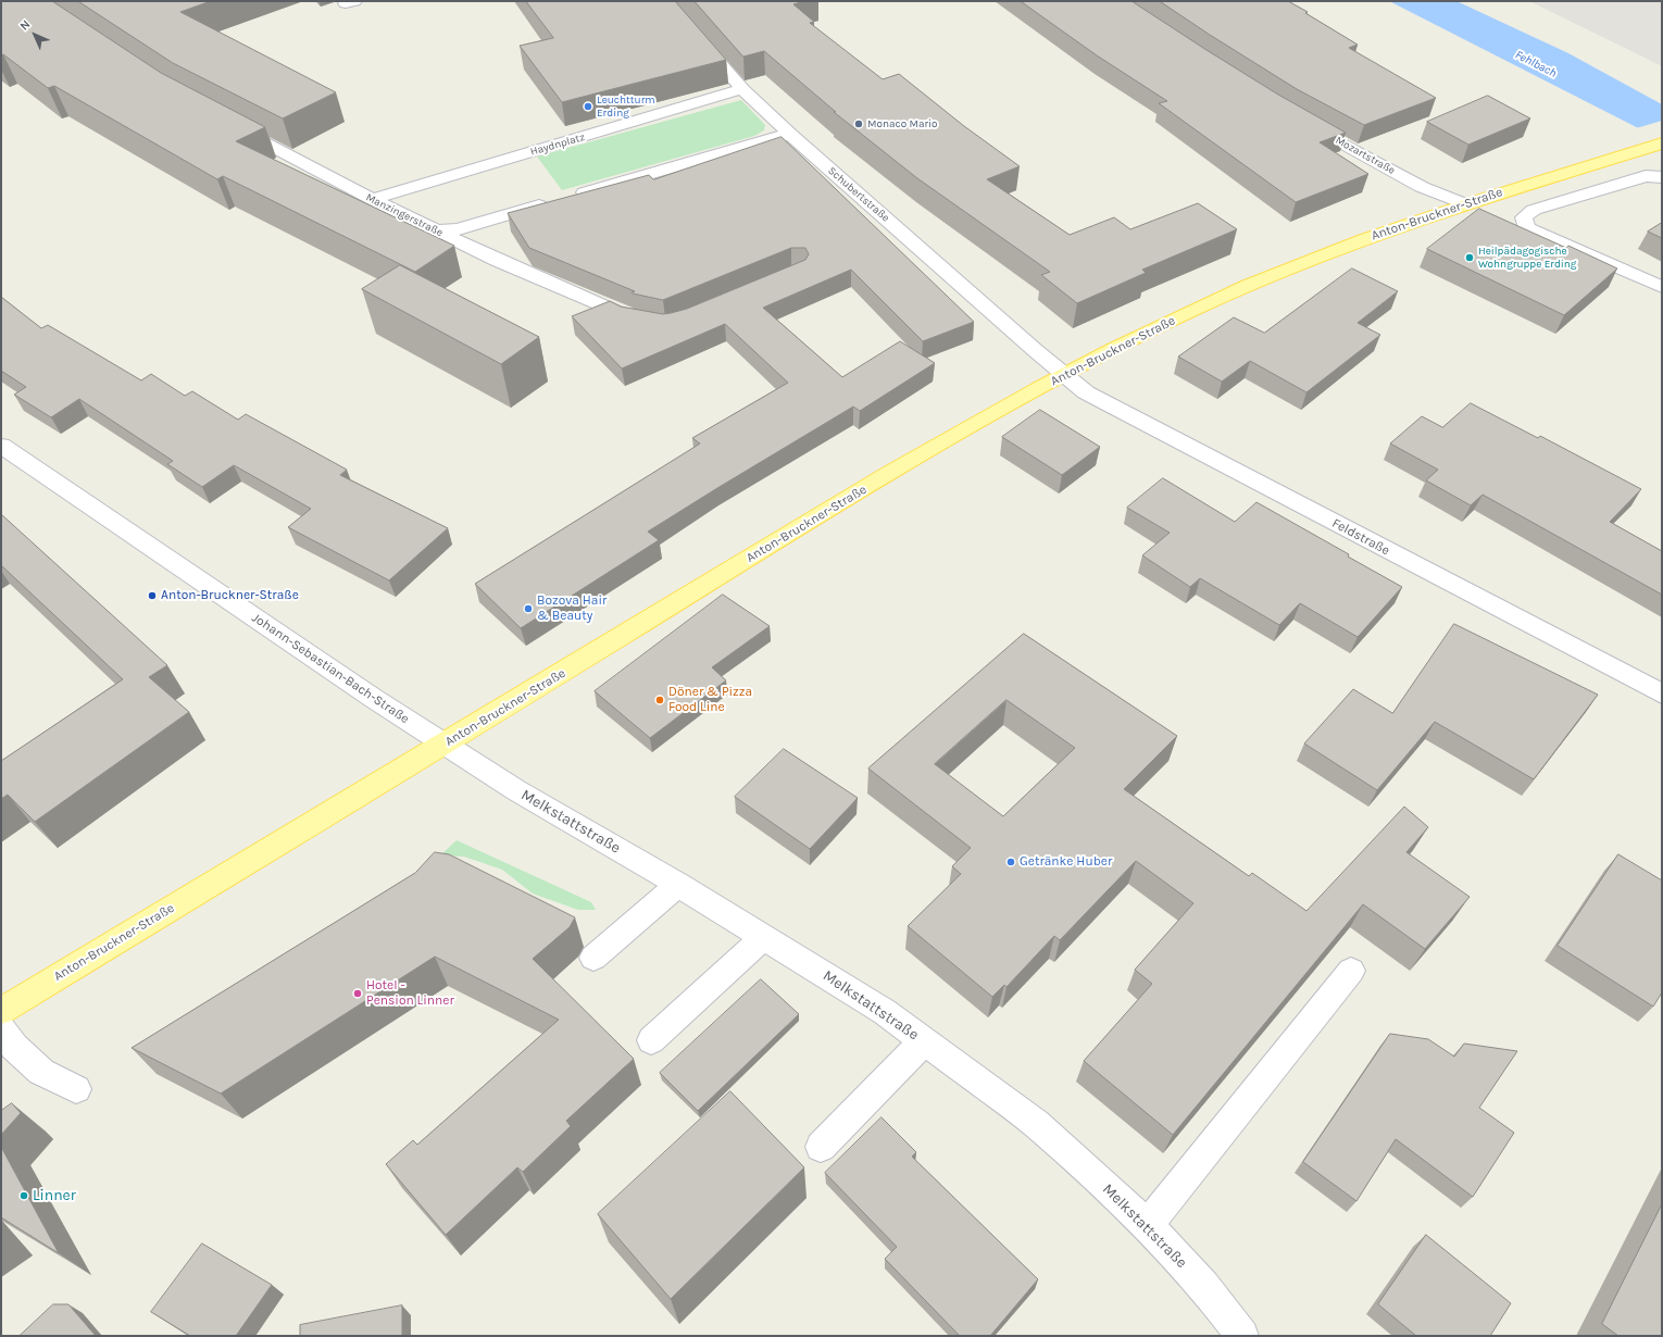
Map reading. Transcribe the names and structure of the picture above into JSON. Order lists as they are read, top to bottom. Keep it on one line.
{"streets":{"main road":["Anton-Bruckner-Straße"],"street":["Haydnplatz","Mozartstraße","Schubertstraße","Manzingerstraße","Feldstraße","Johann-Sebastian-Bach-Straße","Melkstattstraße"]},"crossings":[["Haydnplatz","Schubertstraße"],["Haydnplatz","Manzingerstraße"],["Mozartstraße","Anton-Bruckner-Straße"],["Schubertstraße","Anton-Bruckner-Straße"],["Schubertstraße","Feldstraße"],["Anton-Bruckner-Straße","Feldstraße"],["Anton-Bruckner-Straße","Johann-Sebastian-Bach-Straße"],["Anton-Bruckner-Straße","Melkstattstraße"],["Johann-Sebastian-Bach-Straße","Melkstattstraße"]],"water":["Fehlbach"],"places":["Leuchtturm Erding","Monaco Mario","Heilpädagogische Wohngruppe Erding","Anton-Bruckner-Straße","Bozova Hair & Beauty","Döner & Pizza Food Line","Getränke Huber","Hotel - Pension Linner","Linner"],"north":"top left"}
